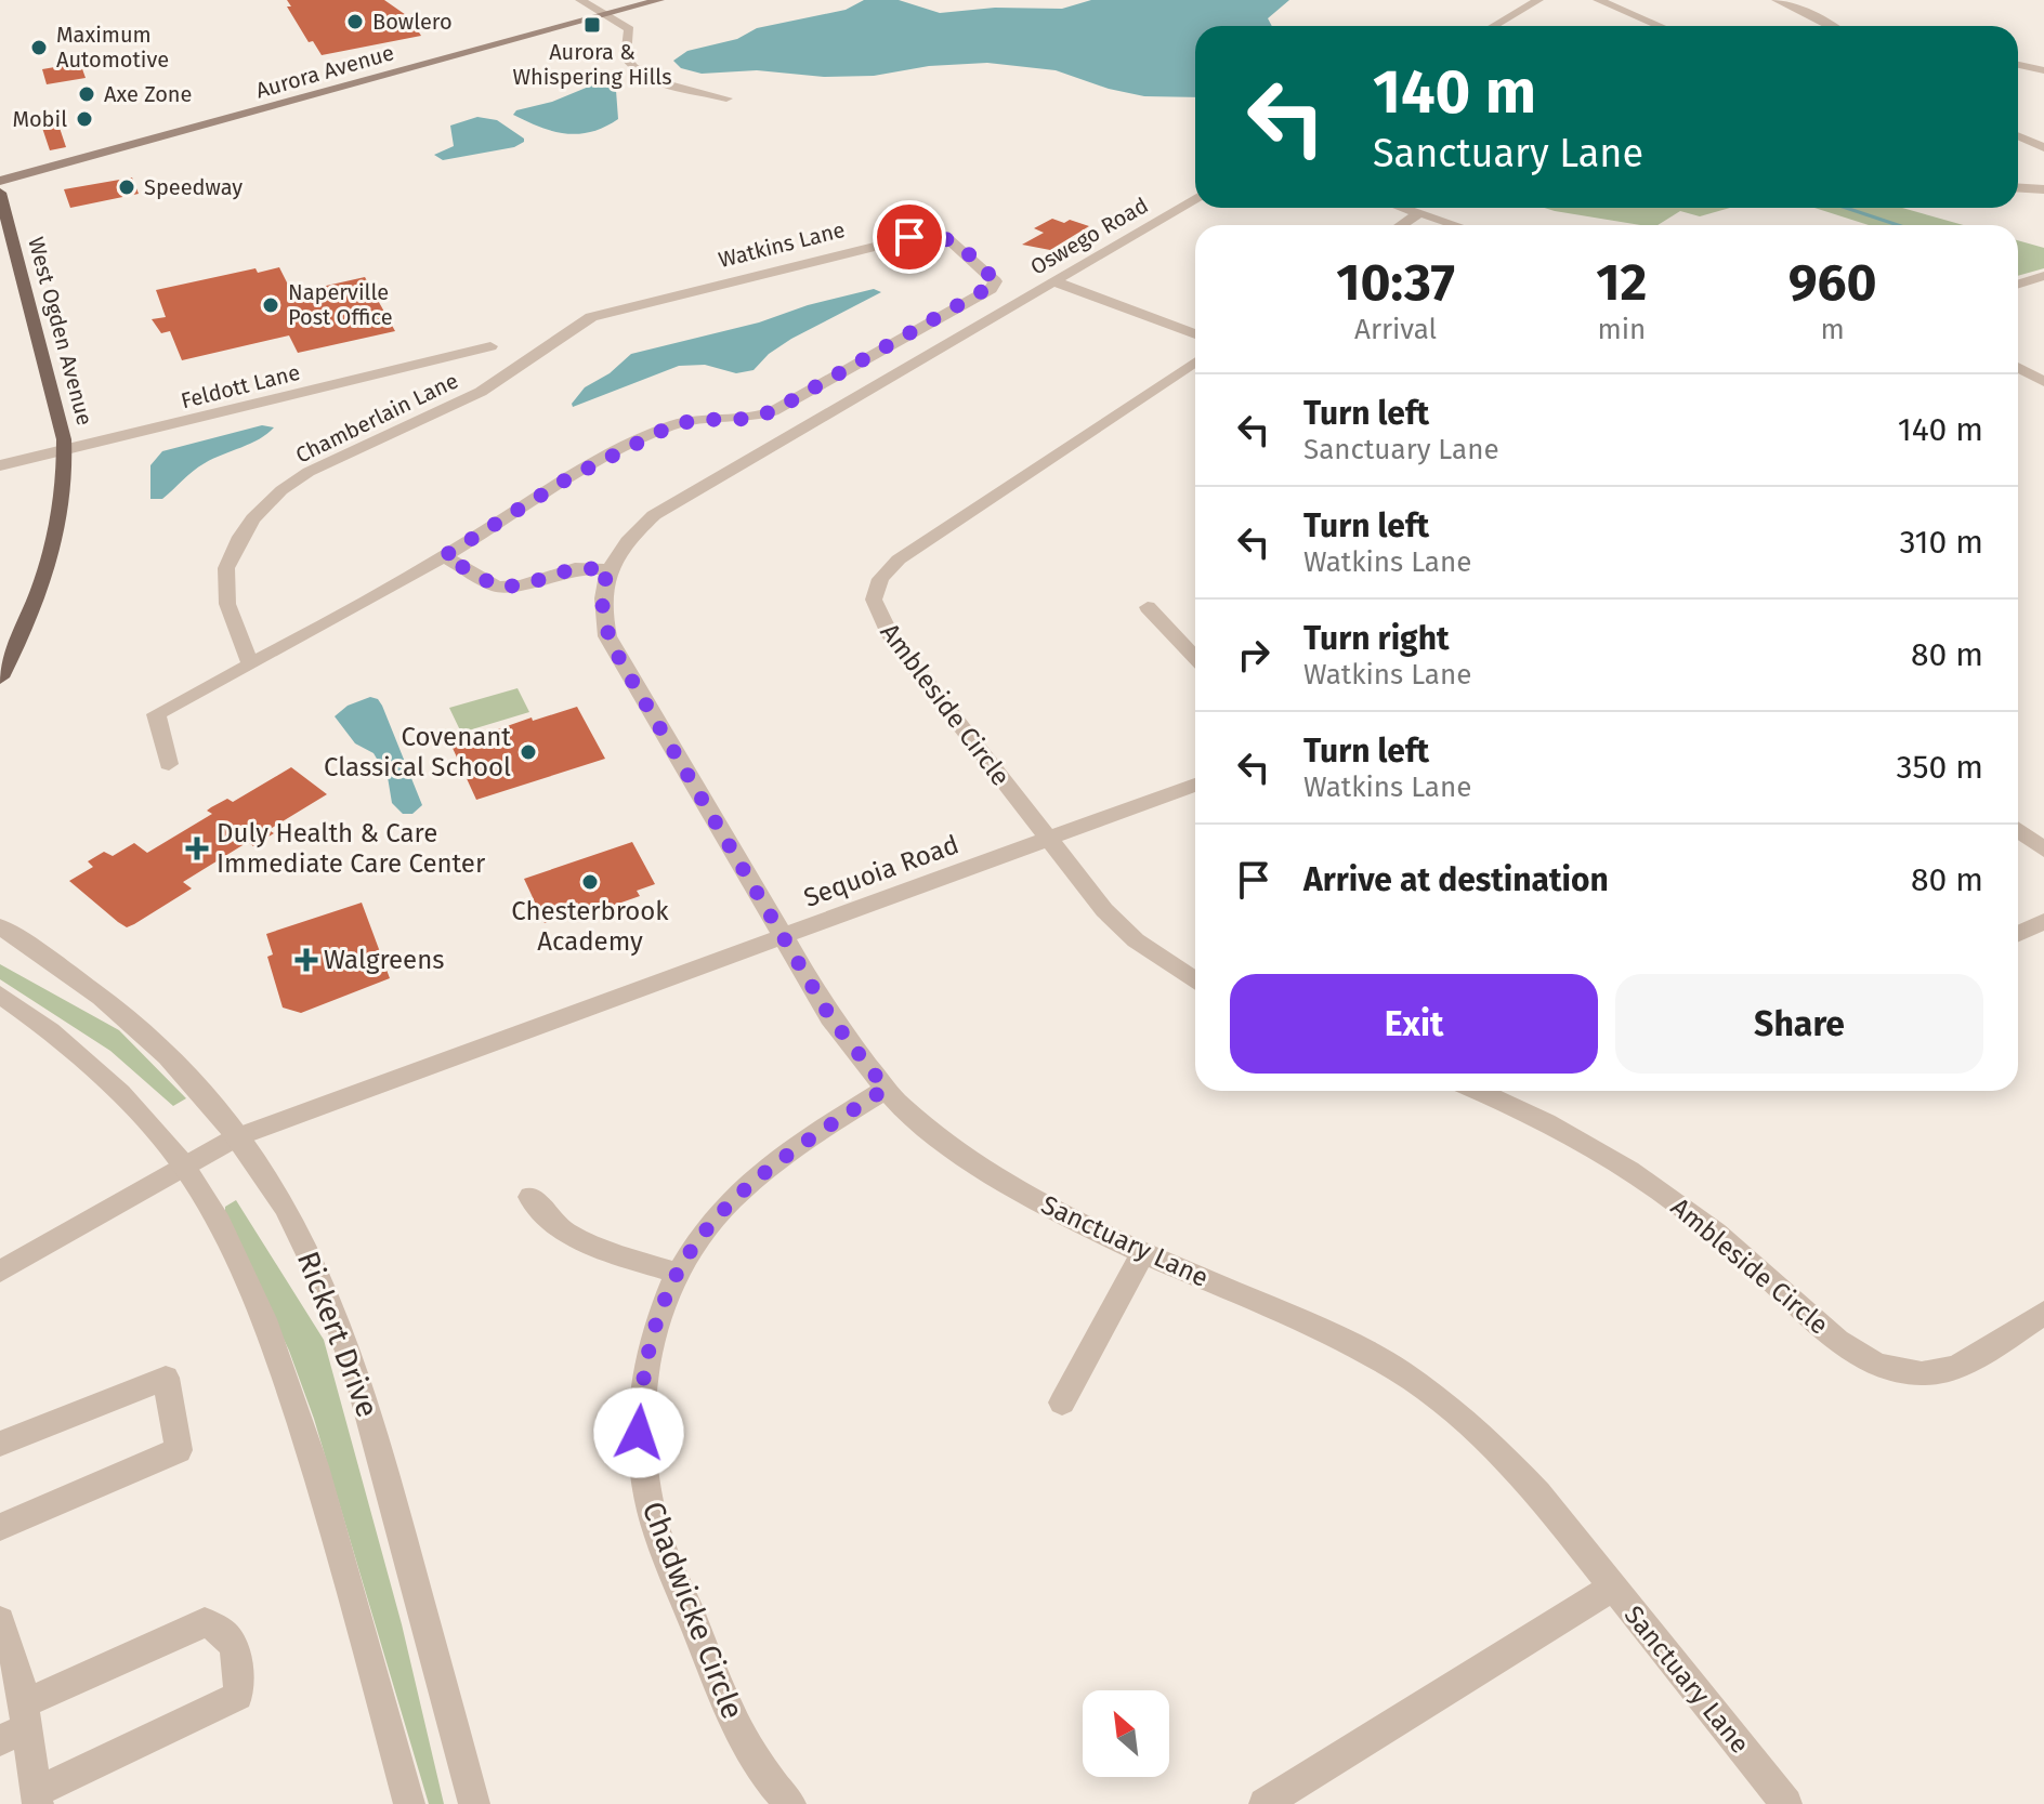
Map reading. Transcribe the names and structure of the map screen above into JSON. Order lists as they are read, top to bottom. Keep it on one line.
{"streets":{"main road":["Aurora Avenue","West Ogden Avenue"],"street":["Oswego Road","Watkins Lane","Feldott Lane","Chamberlain Lane","Ambleside Circle","Sequoia Road","Sanctuary Lane","Rickert Drive","Chadwicke Circle"]},"crossings":[["Oswego Road","Sanctuary Lane"],["Watkins Lane","Chamberlain Lane"],["West Ogden Avenue","Feldott Lane"],["Ambleside Circle","Sequoia Road"],["Sequoia Road","Sanctuary Lane"],["Sequoia Road","Rickert Drive"],["Sanctuary Lane","Chadwicke Circle"]],"places":{"other":["Bowlero","Maximum Automotive","Axe Zone","Mobil","Speedway","Naperville Post Office","Covenant Classical School","Chesterbrook Academy"],"transit":["Aurora & Whispering Hills"],"health":["Duly Health & Care Immediate Care Center","Walgreens"]},"north":"top left","page":{"turn":["140 m","Sanctuary Lane"],"eta":["10:37","Arrival","12","min","960","m"],"list":[{"name":"Turn left","note":"Sanctuary Lane","value":"140 m"},{"name":"Turn left","note":"Watkins Lane","value":"310 m"},{"name":"Turn right","note":"Watkins Lane","value":"80 m"},{"name":"Turn left","note":"Watkins Lane","value":"350 m"},{"name":"Arrive at destination","value":"80 m"}],"buttons":["Exit","Share"]}}
